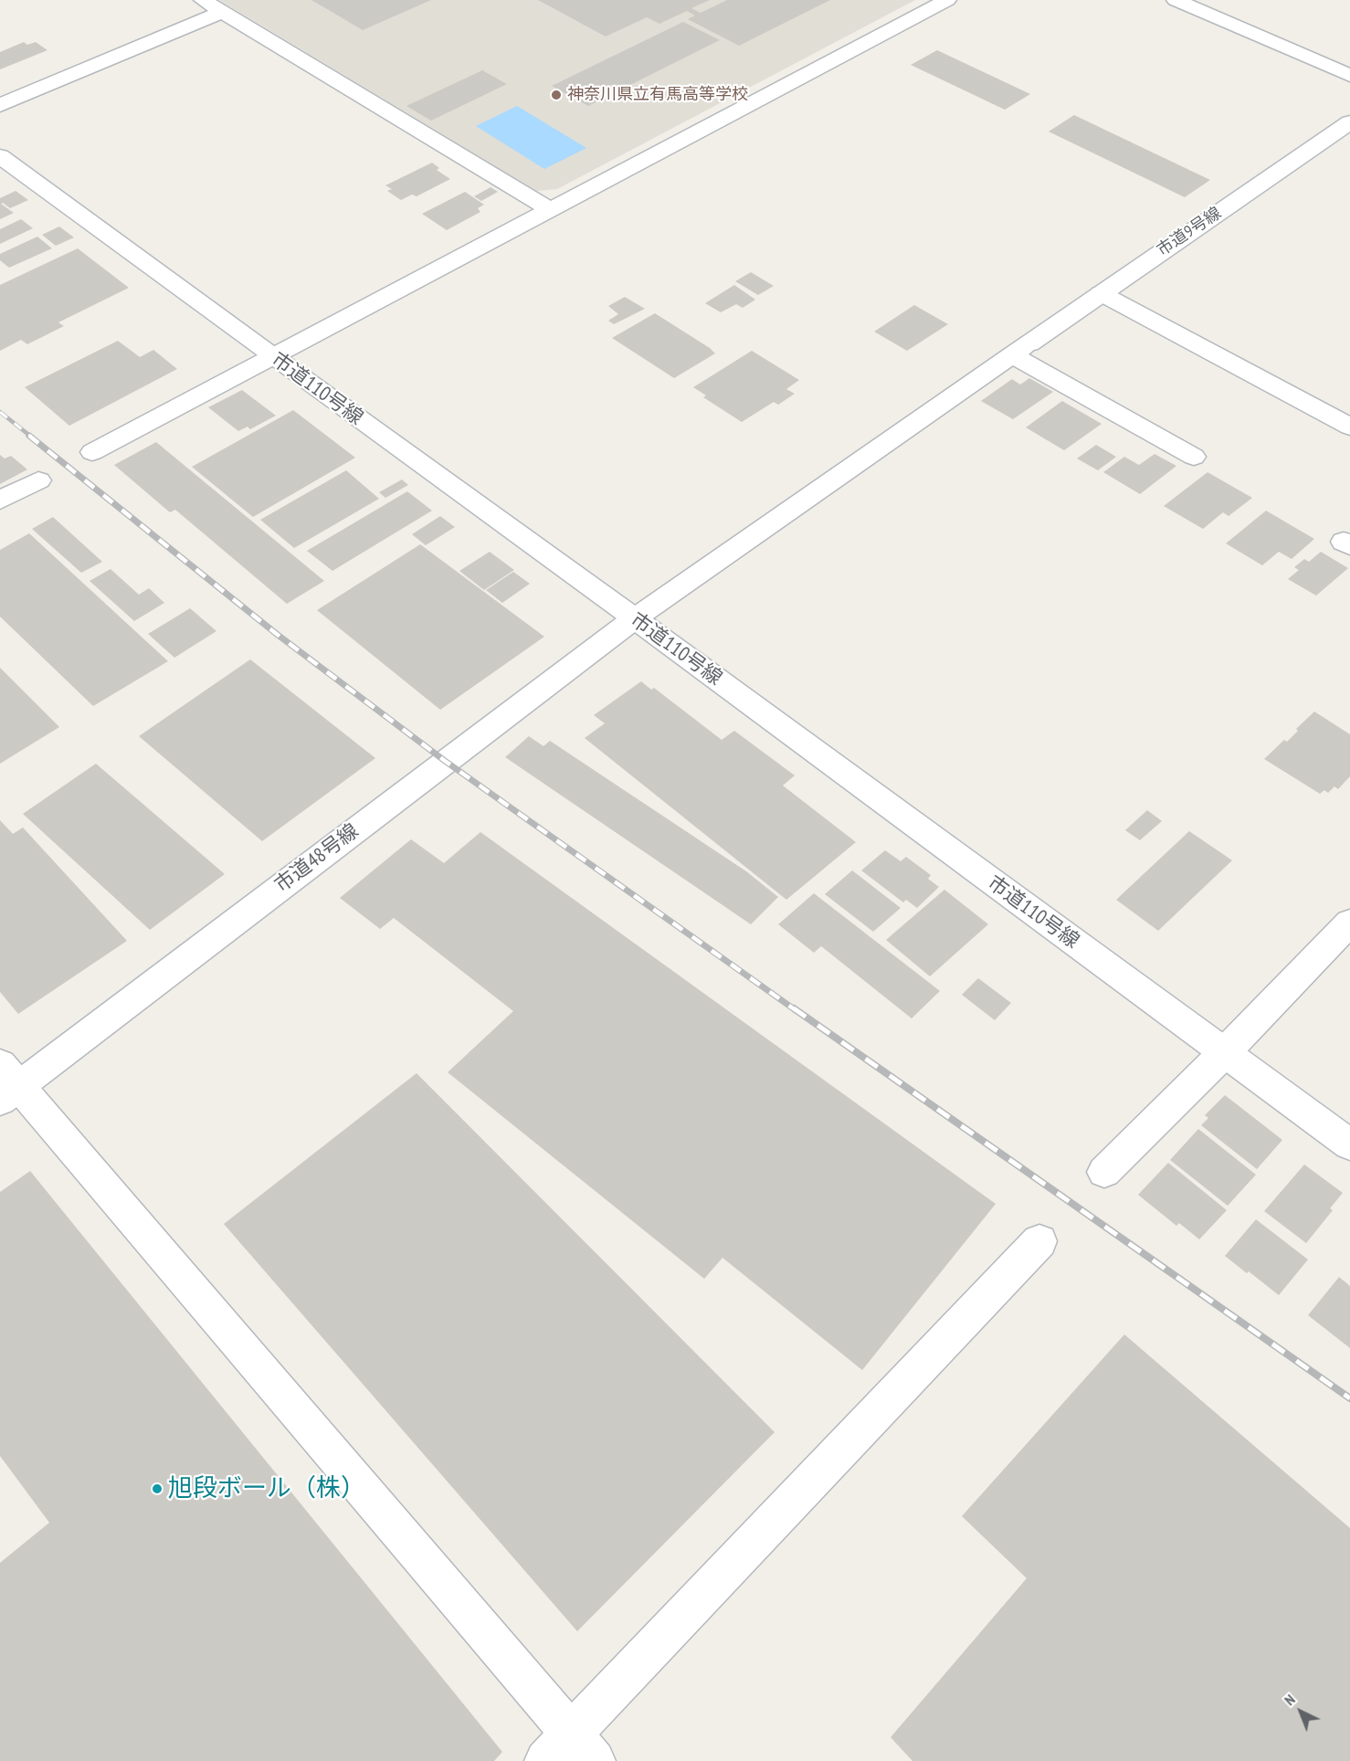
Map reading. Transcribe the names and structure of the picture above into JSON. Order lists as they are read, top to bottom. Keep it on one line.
{"streets":{"street":["市道9号線","市道110号線","市道48号線"]},"crossings":[["市道9号線","市道48号線"],["市道110号線","市道48号線"]],"places":["神奈川県立有馬高等学校","旭段ボール（株）"],"north":"top left"}
